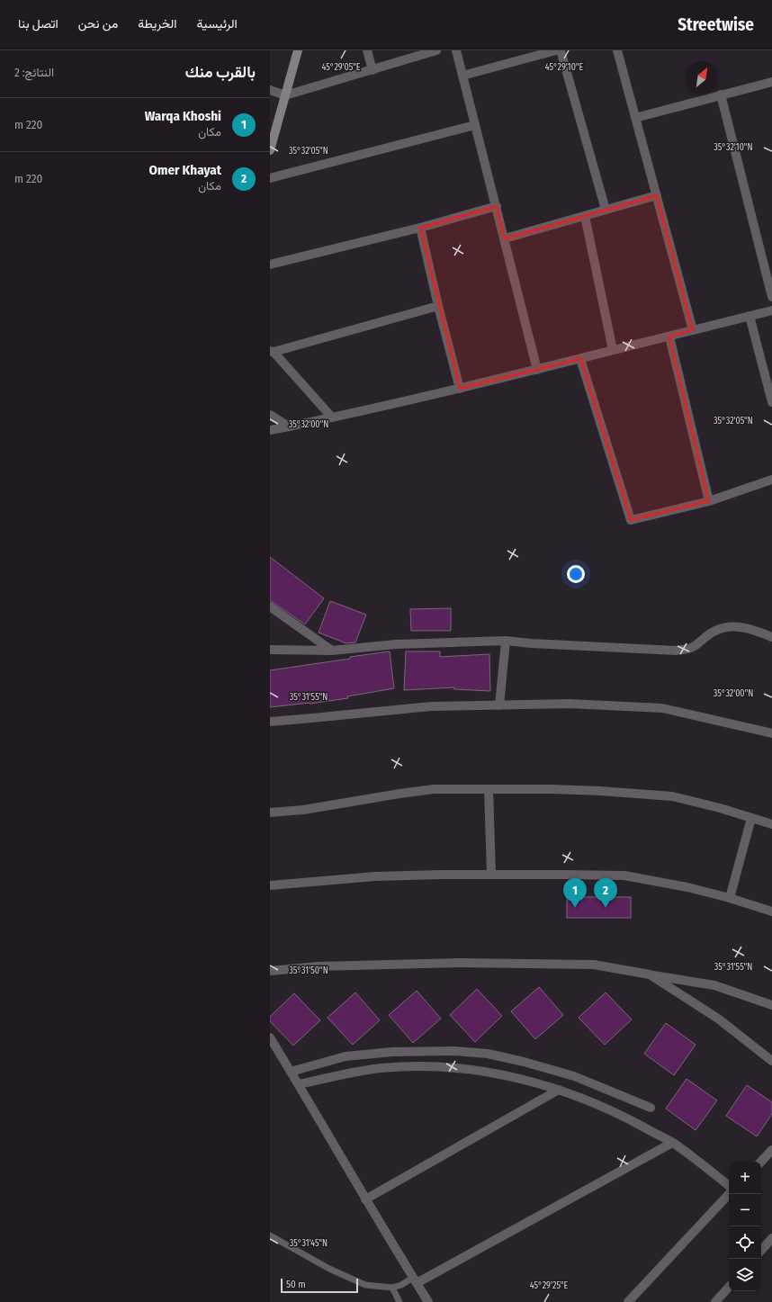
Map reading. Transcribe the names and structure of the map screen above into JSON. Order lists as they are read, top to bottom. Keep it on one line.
{"scale_bar":"50 m","north":"top right","page":{"header":"Streetwise","nav":["الرئيسية","الخريطة","من نحن","اتصل بنا"],"heading":["بالقرب منك","النتائج: 2"],"list":[{"mark":"1","name":"Warqa Khoshi","note":"مكان","value":"220 m"},{"mark":"2","name":"Omer Khayat","note":"مكان","value":"220 m"}],"pins":["1","2"],"map_buttons":["+","−"],"scale":"50 m"},"coordinates":["45°29'05\"E","45°29'10\"E","35°32'10\"N","35°32'05\"N","35°32'00\"N","35°31'55\"N","35°31'50\"N","35°31'45\"N","45°29'25\"E"]}
